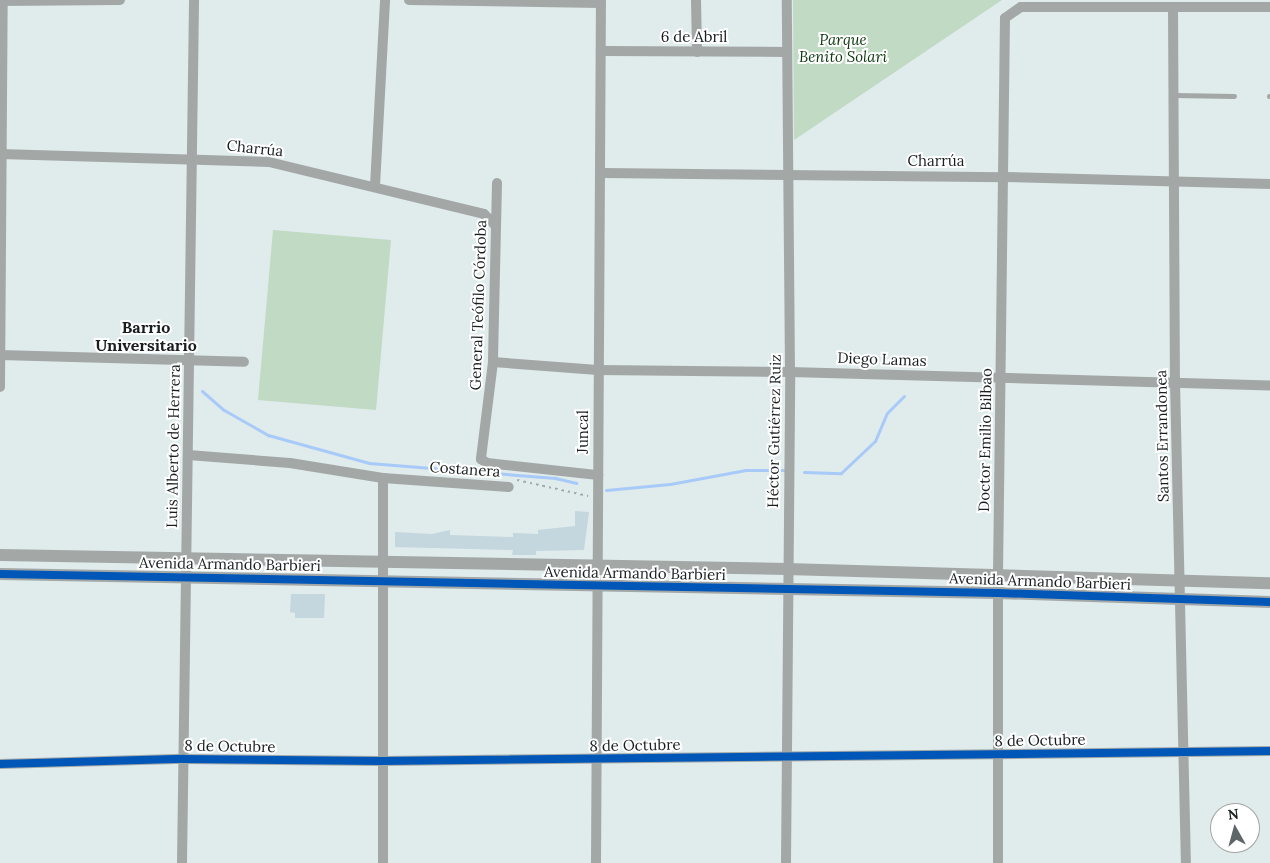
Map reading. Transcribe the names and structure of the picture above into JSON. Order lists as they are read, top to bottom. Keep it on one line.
{"streets":{"street":["6 de Abril","Charrúa","General Teófilo Córdoba","Diego Lamas","Héctor Gutiérrez Ruiz","Juncal","Santos Errandonea","Doctor Emilio Bilbao","Luis Alberto de Herrera","Costanera","Avenida Armando Barbieri","8 de Octubre"]},"crossings":[["6 de Abril","Héctor Gutiérrez Ruiz"],["6 de Abril","Juncal"],["Charrúa","General Teófilo Córdoba"],["Charrúa","Héctor Gutiérrez Ruiz"],["Charrúa","Juncal"],["Charrúa","Santos Errandonea"],["Charrúa","Doctor Emilio Bilbao"],["Charrúa","Luis Alberto de Herrera"],["General Teófilo Córdoba","Diego Lamas"],["General Teófilo Córdoba","Juncal"],["Diego Lamas","Héctor Gutiérrez Ruiz"],["Diego Lamas","Juncal"],["Diego Lamas","Santos Errandonea"],["Diego Lamas","Doctor Emilio Bilbao"],["Héctor Gutiérrez Ruiz","Avenida Armando Barbieri"],["Héctor Gutiérrez Ruiz","8 de Octubre"],["Juncal","Costanera"],["Juncal","Avenida Armando Barbieri"],["Juncal","8 de Octubre"],["Santos Errandonea","Doctor Emilio Bilbao"],["Santos Errandonea","Avenida Armando Barbieri"],["Santos Errandonea","8 de Octubre"],["Doctor Emilio Bilbao","Avenida Armando Barbieri"],["Doctor Emilio Bilbao","8 de Octubre"],["Luis Alberto de Herrera","Costanera"],["Luis Alberto de Herrera","Avenida Armando Barbieri"],["Luis Alberto de Herrera","8 de Octubre"]],"districts":["Barrio Universitario"],"parks":["Parque Benito Solari"],"north":"top"}
